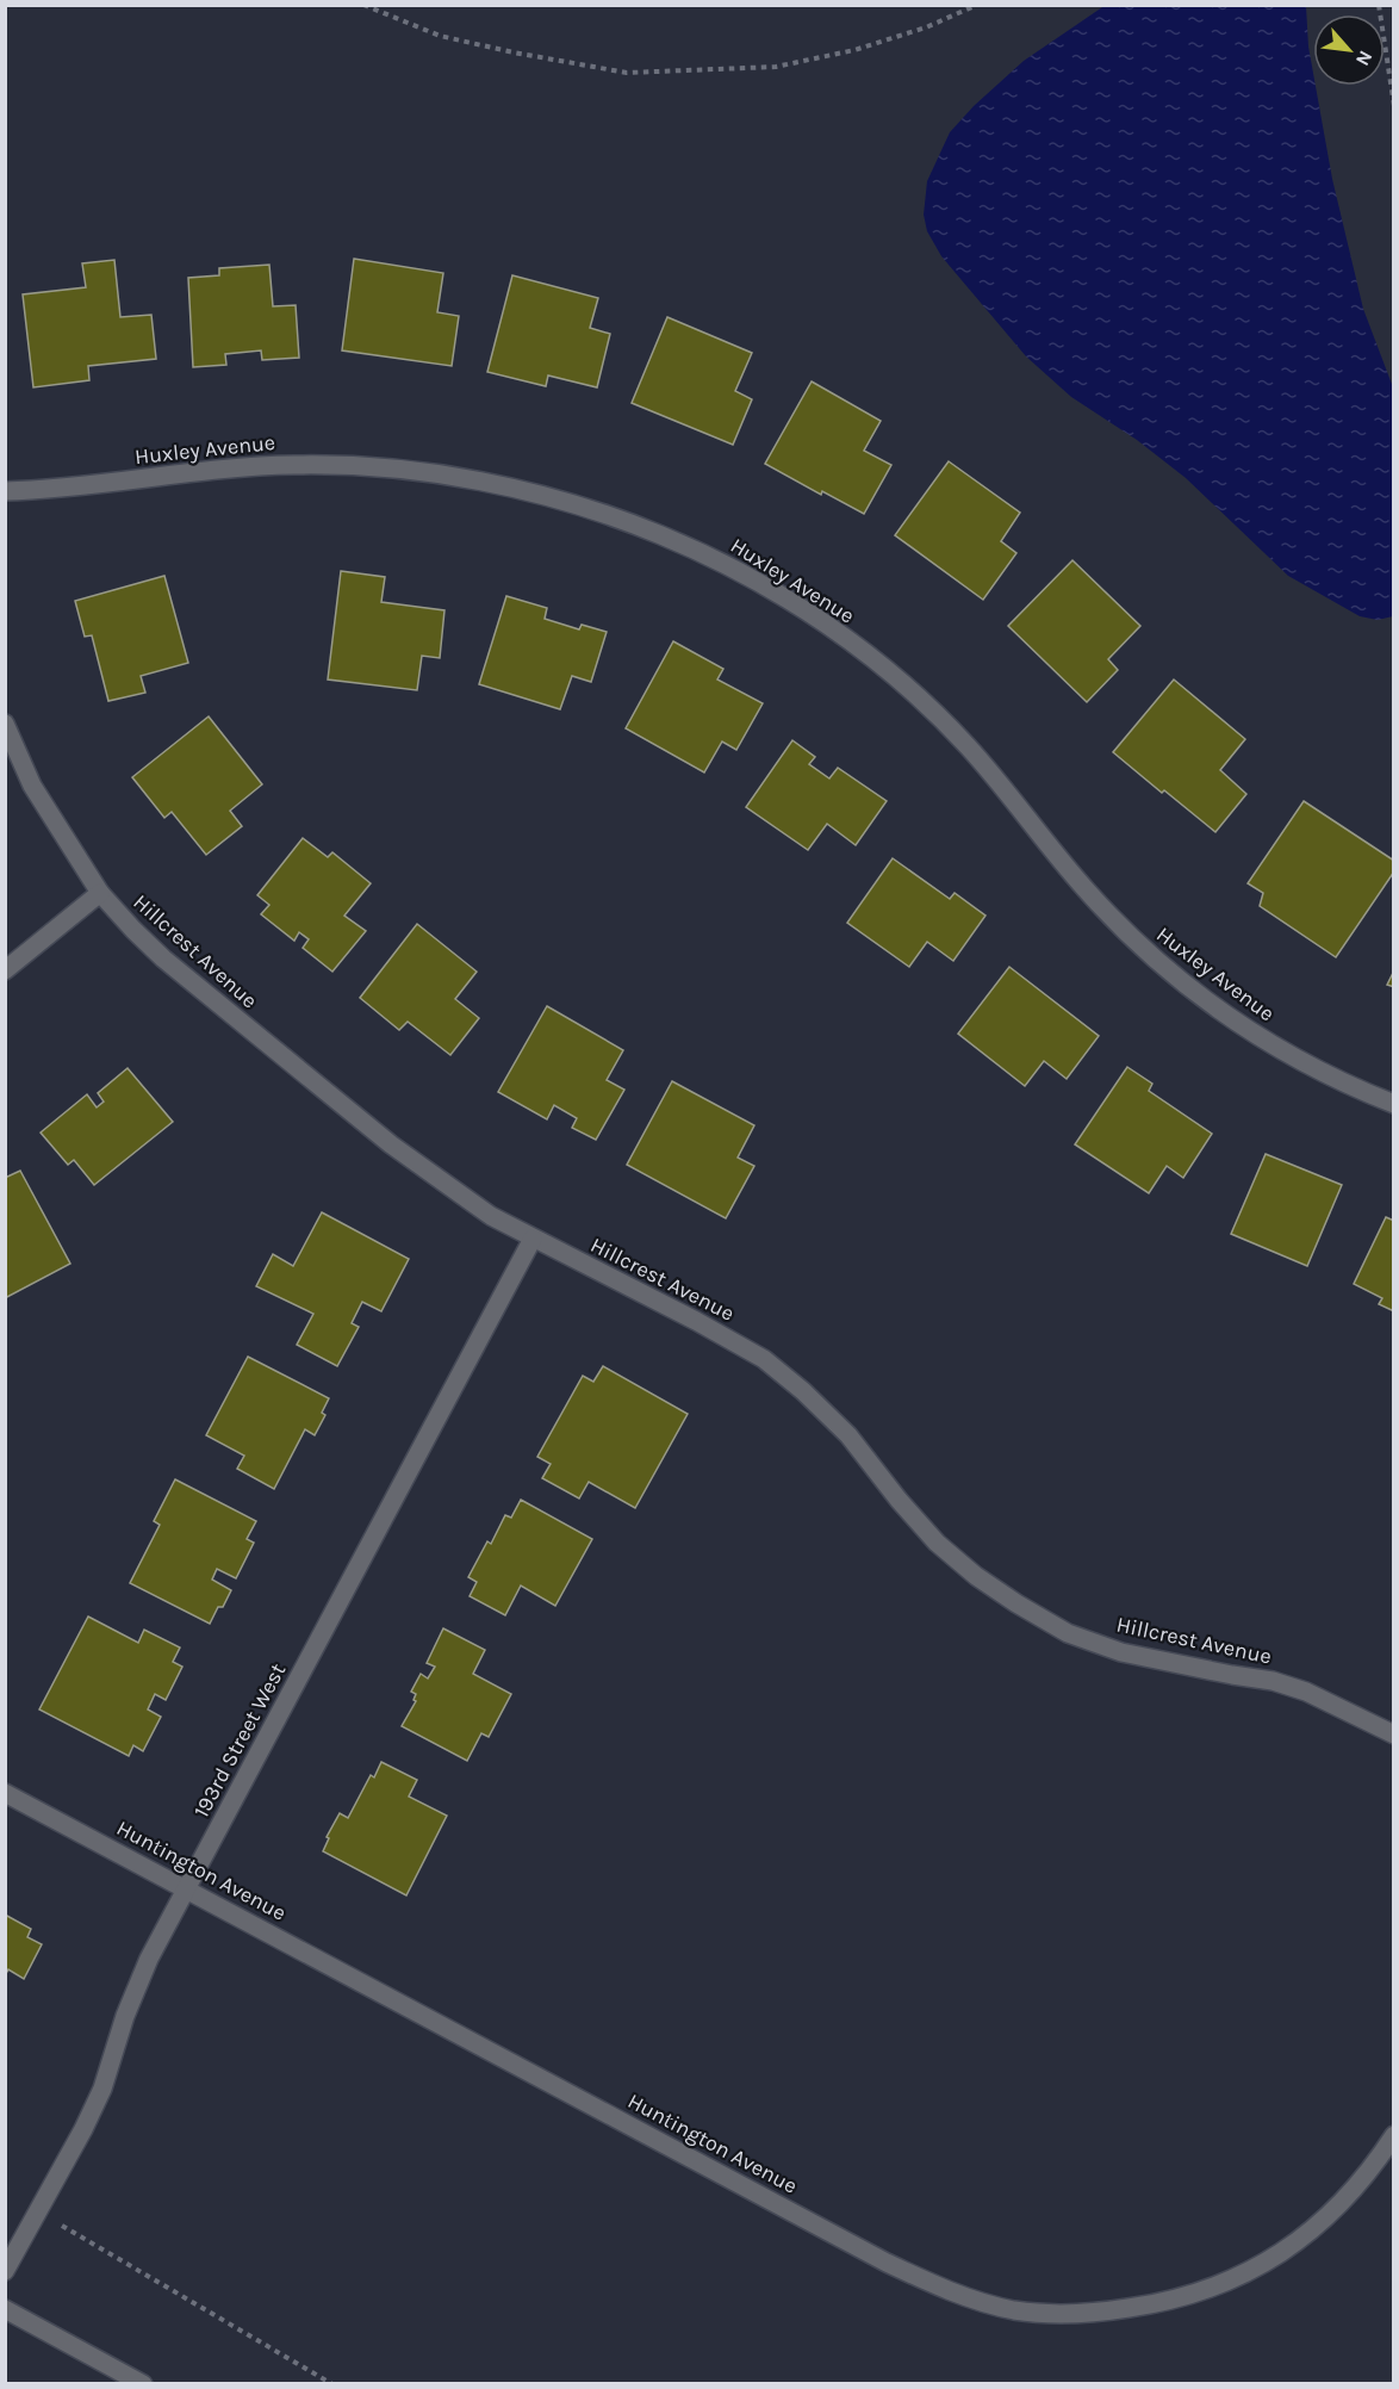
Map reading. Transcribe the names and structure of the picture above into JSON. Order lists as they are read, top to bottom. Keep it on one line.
{"streets":{"street":["Huxley Avenue","Hillcrest Avenue","193rd Street West","Huntington Avenue"]},"crossings":[["Hillcrest Avenue","193rd Street West"],["193rd Street West","Huntington Avenue"]],"north":"bottom right"}
